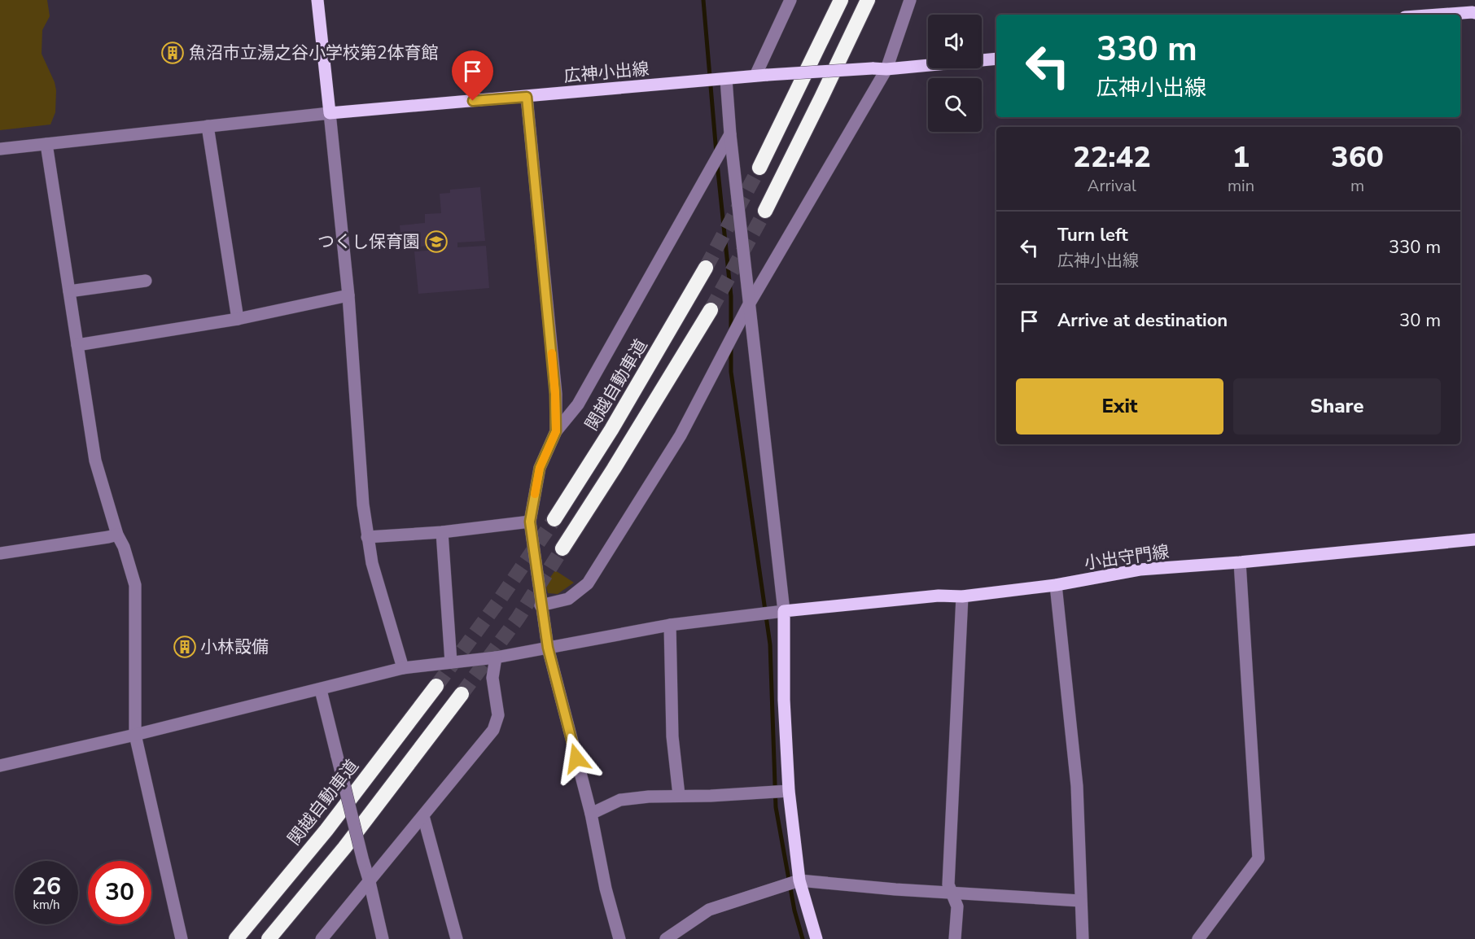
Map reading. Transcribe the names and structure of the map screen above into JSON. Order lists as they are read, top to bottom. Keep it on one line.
{"streets":{"highway":["関越自動車道"],"main road":["広神小出線","小出守門線"]},"places":{"building":["魚沼市立湯之谷小学校第2体育館","小林設備"],"school or university":["つくし保育園"]},"page":{"turn":["330 m","広神小出線"],"eta":["22:42","Arrival","1","min","360","m"],"list":[{"name":"Turn left","note":"広神小出線","value":"330 m"},{"name":"Arrive at destination","value":"30 m"}],"buttons":["Exit","Share"],"speed":"26 km/h","limit":"30"}}
